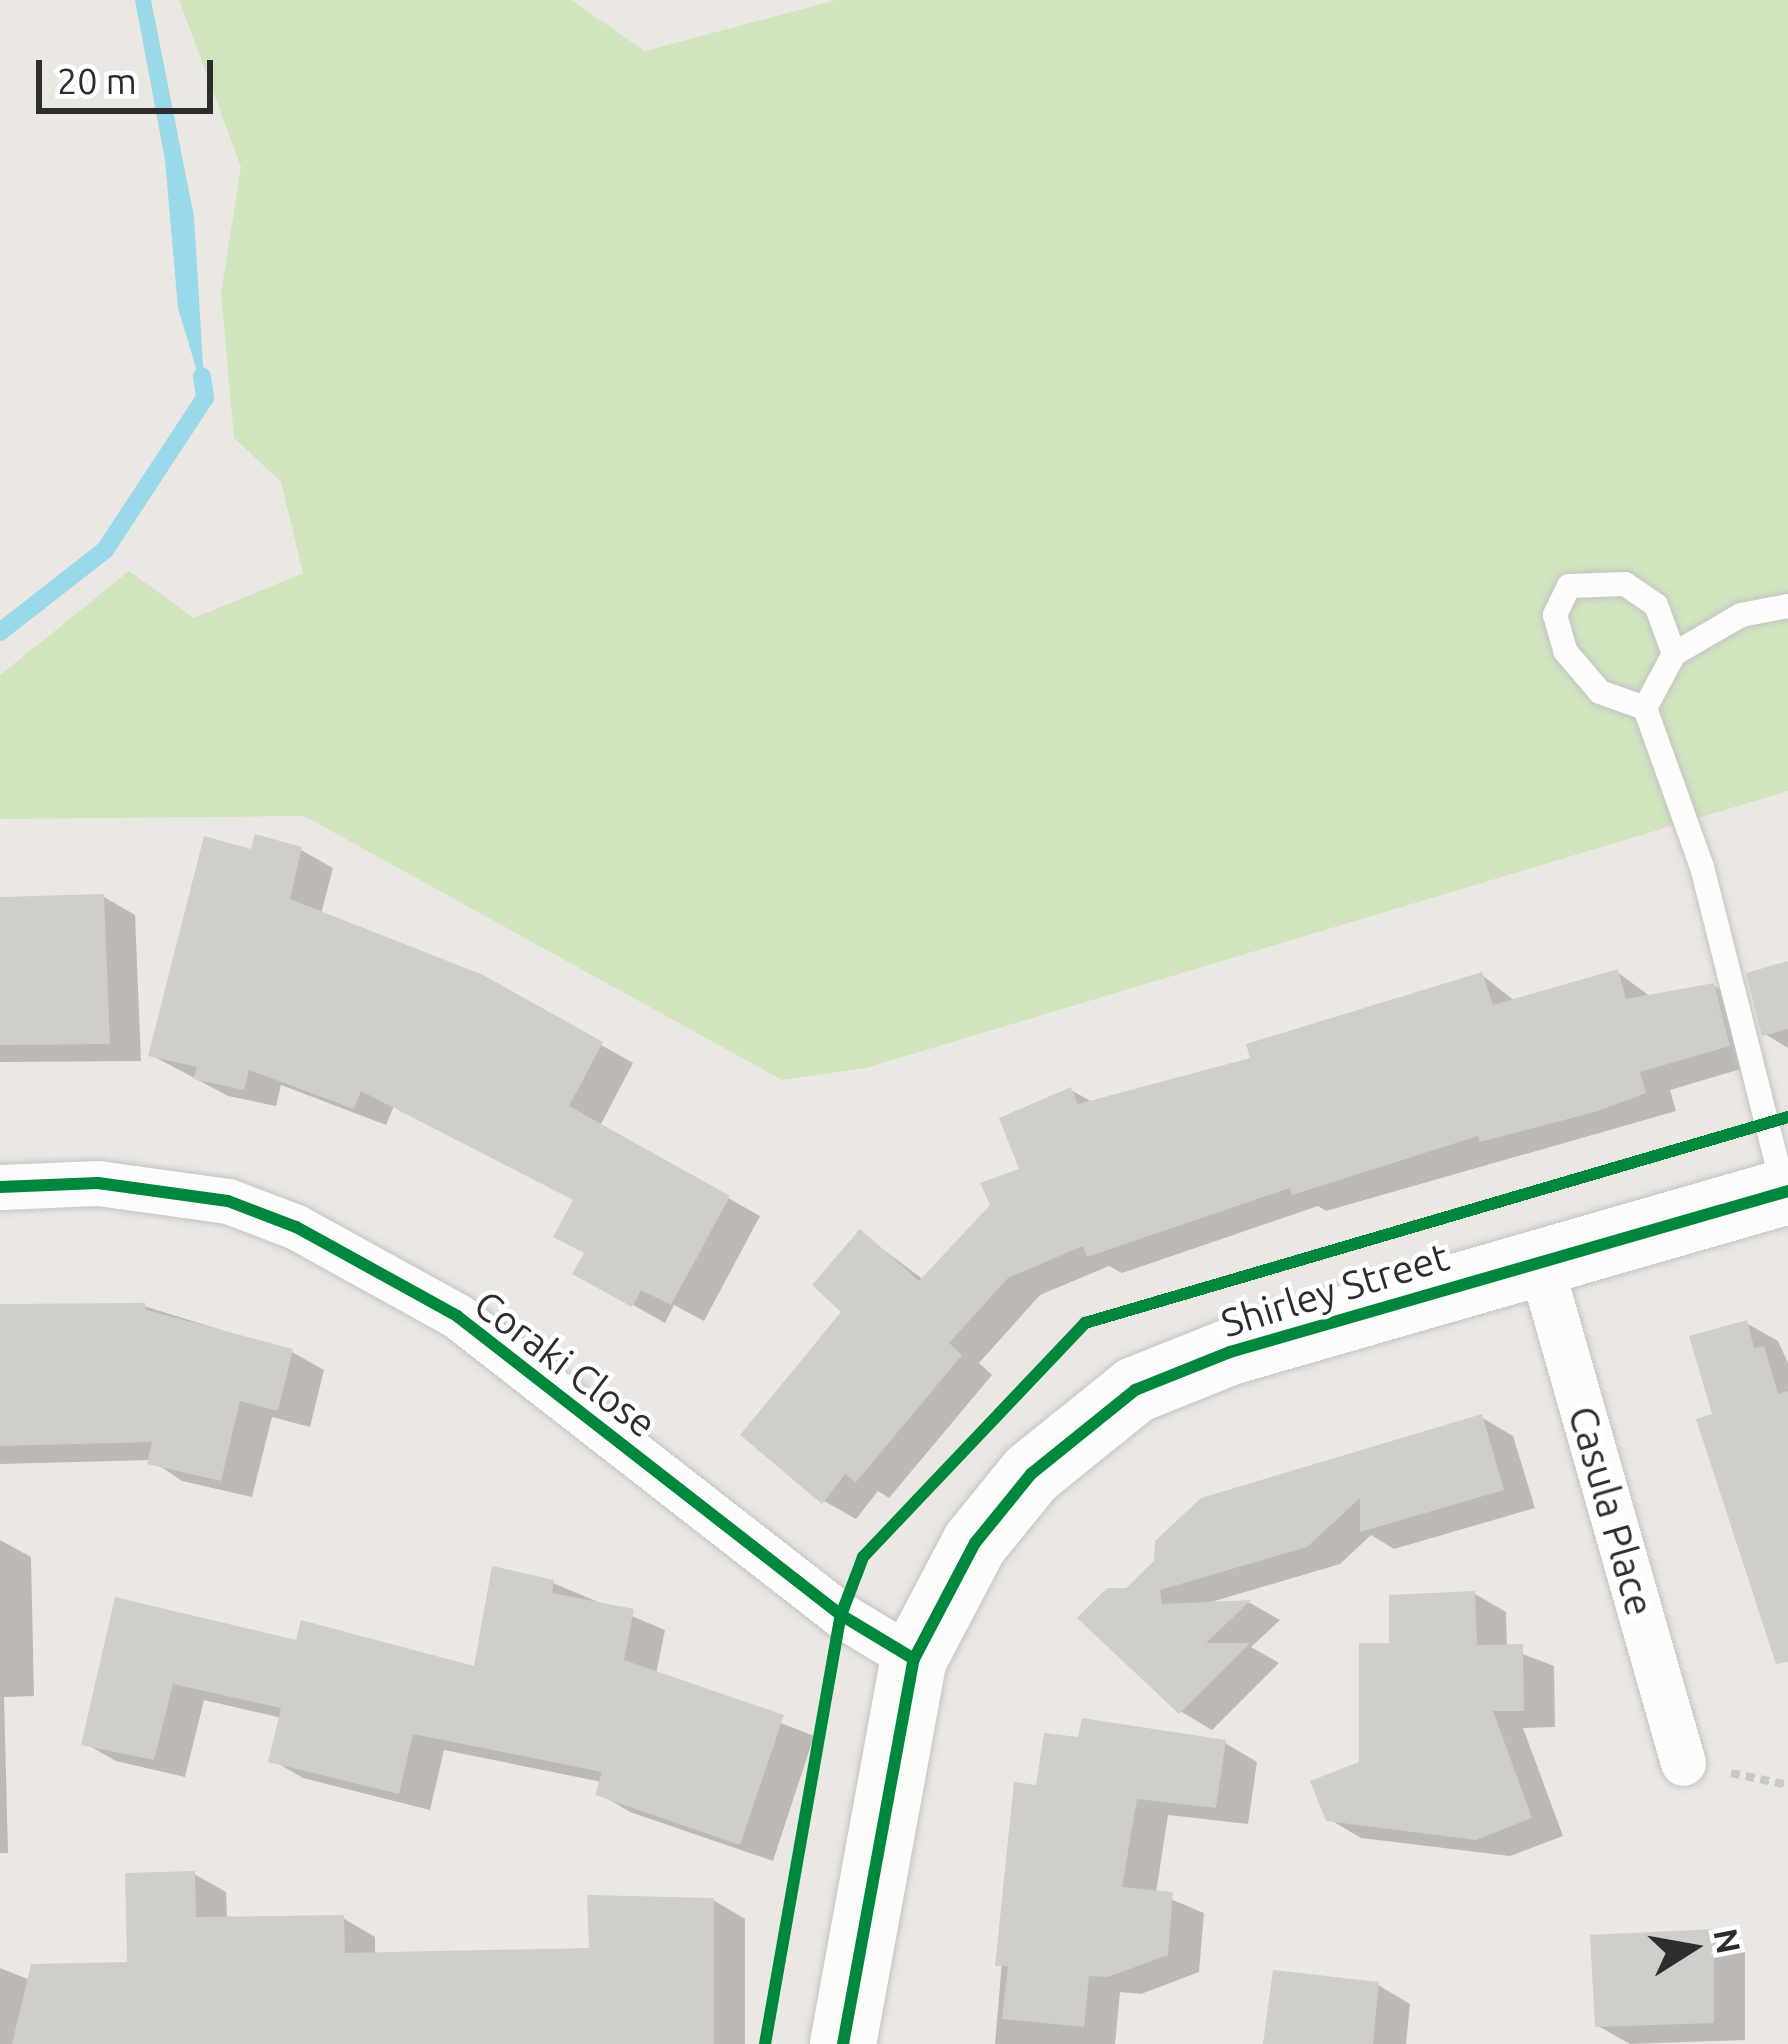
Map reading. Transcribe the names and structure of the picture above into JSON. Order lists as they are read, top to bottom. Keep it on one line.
{"streets":{"street":["Shirley Street","Coraki Close","Casula Place"]},"crossings":[["Shirley Street","Coraki Close"],["Shirley Street","Casula Place"]],"scale_bar":"20 m","north":"right"}
